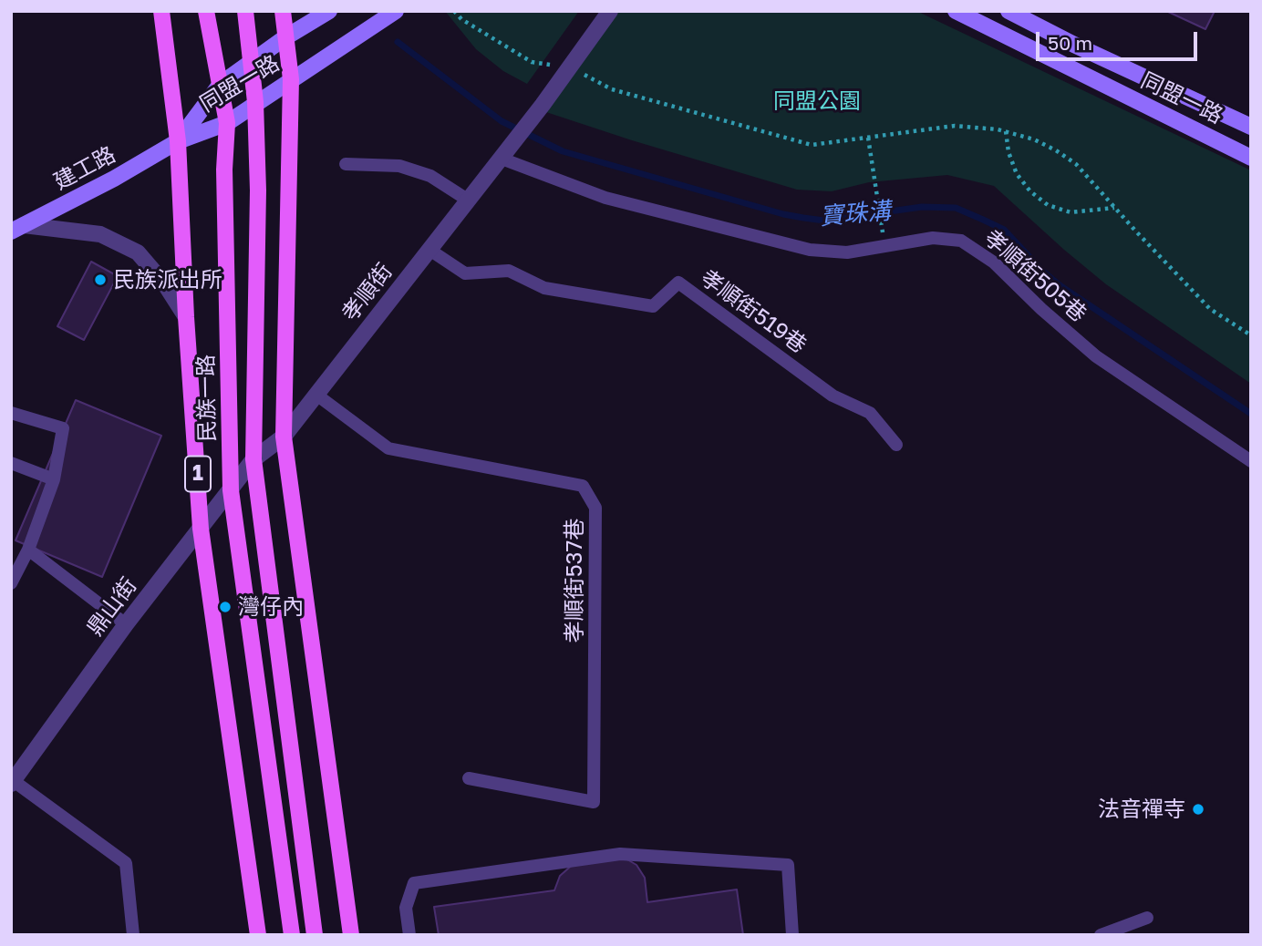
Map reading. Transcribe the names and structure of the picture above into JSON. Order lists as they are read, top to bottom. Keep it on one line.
{"streets":{"main road":["民族一路","1"],"street":["同盟一路","建工路","孝順街","鼎山街"],"lane":["孝順街505巷","孝順街519巷","孝順街537巷"]},"crossings":[["同盟一路","建工路"],["同盟一路","民族一路"],["建工路","民族一路"],["孝順街505巷","孝順街"],["孝順街","孝順街519巷"],["孝順街","民族一路"],["孝順街","孝順街537巷"],["孝順街","鼎山街"],["民族一路","鼎山街"]],"water":["寶珠溝"],"parks":["同盟公園"],"places":["民族派出所","灣仔內","法音禪寺"],"scale_bar":"50 m"}
